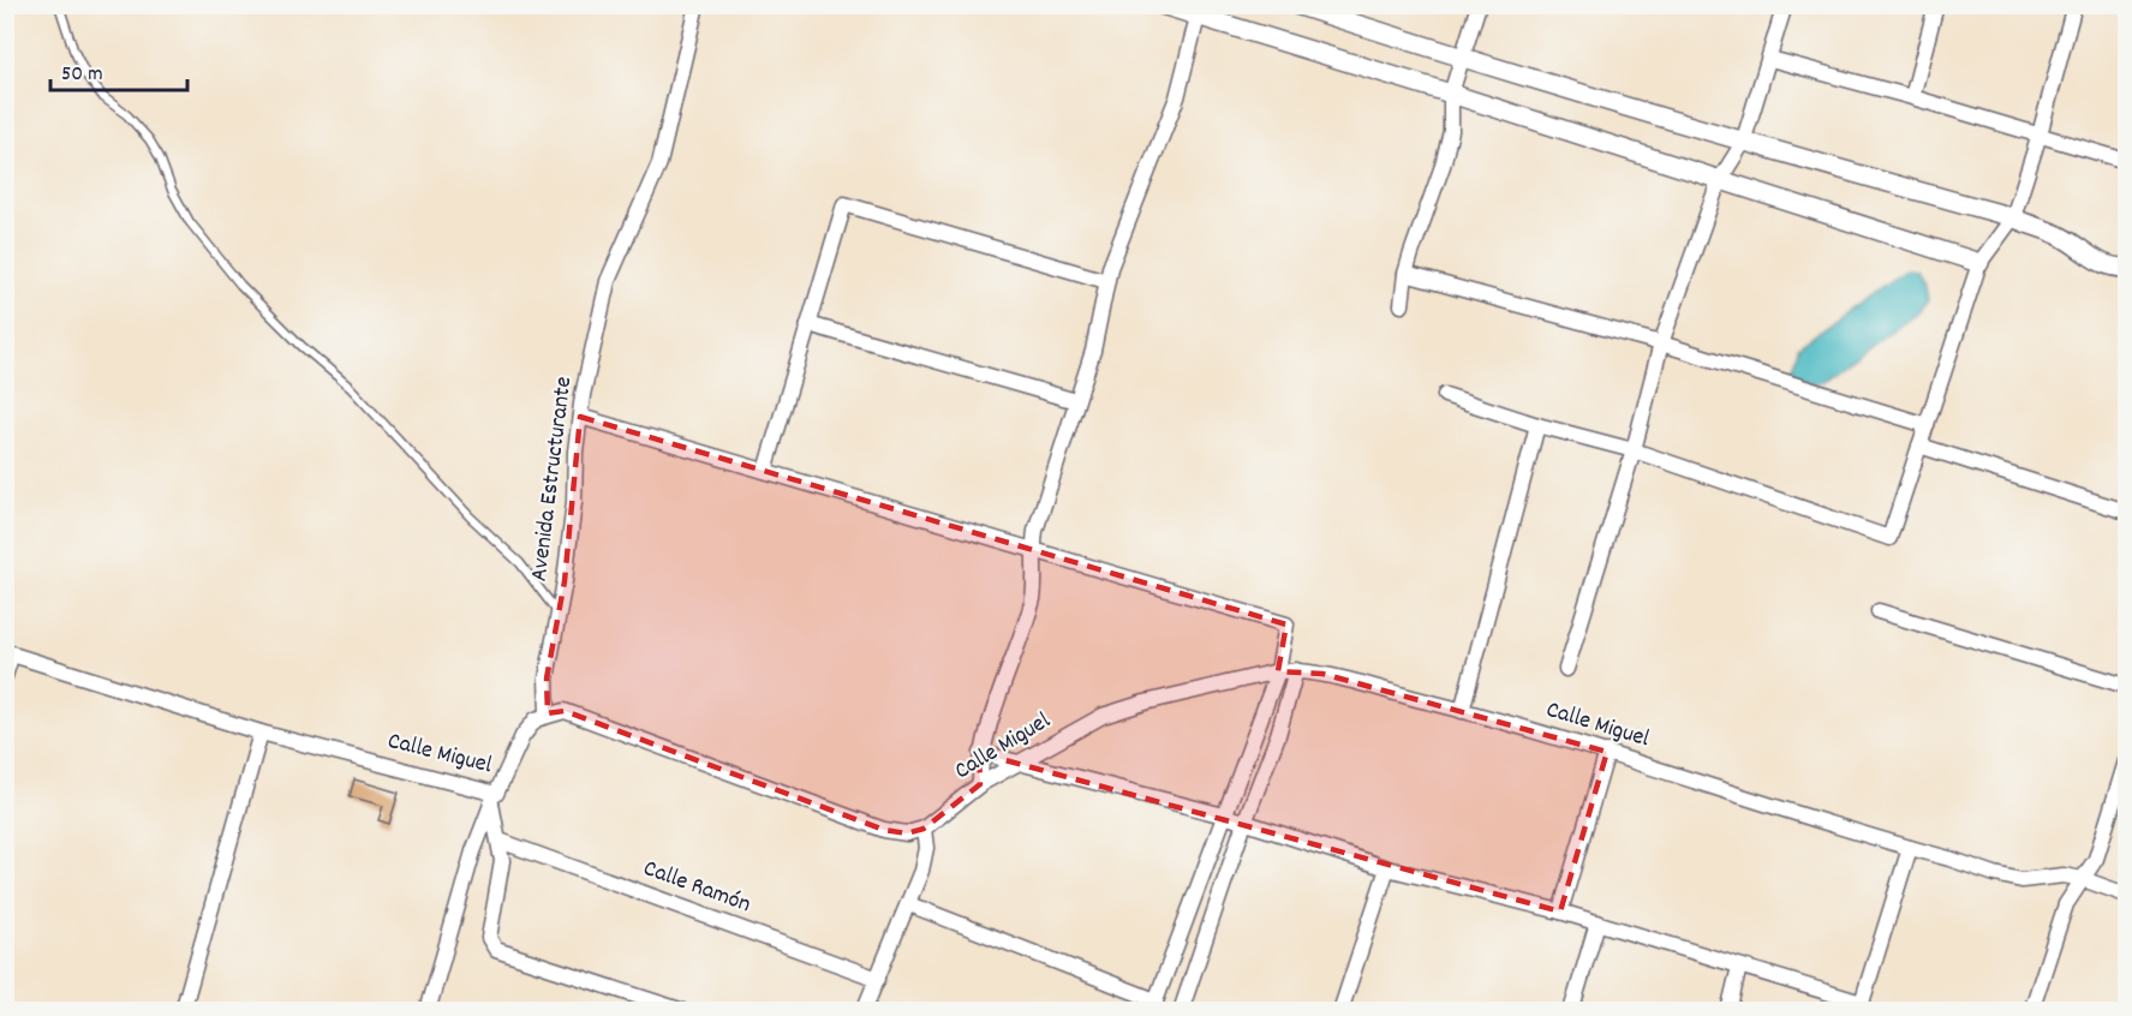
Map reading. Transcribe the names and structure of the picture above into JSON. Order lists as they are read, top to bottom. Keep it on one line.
{"streets":{"street":["Avenida Estructurante","Calle Miguel","Calle Ramón"]},"crossings":[["Avenida Estructurante","Calle Miguel"]],"scale_bar":"50 m"}
